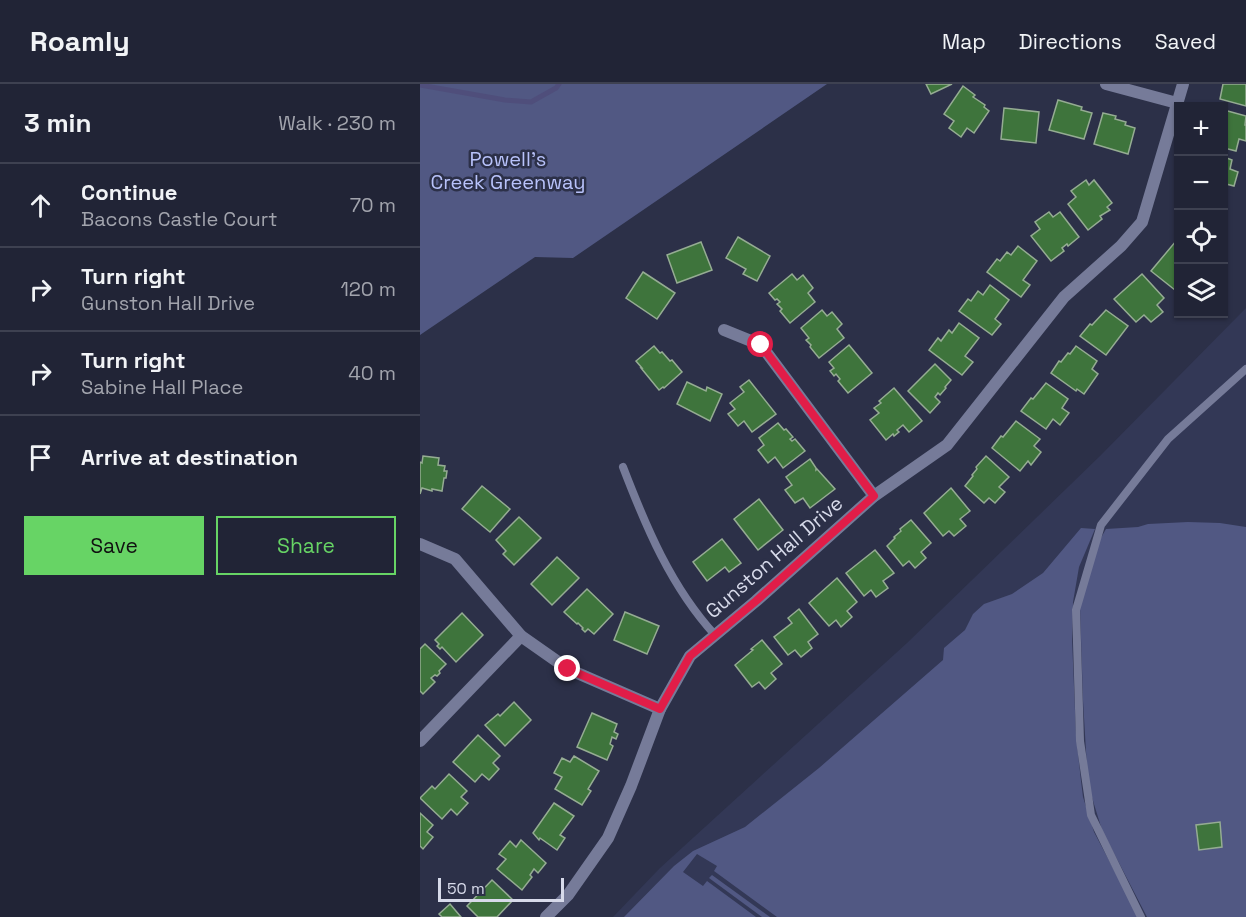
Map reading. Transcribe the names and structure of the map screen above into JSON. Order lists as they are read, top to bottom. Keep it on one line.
{"streets":{"street":["Gunston Hall Drive"]},"parks":["Powell's Creek Greenway"],"scale_bar":"50 m","page":{"header":"Roamly","nav":["Map","Directions","Saved"],"heading":["3 min","Walk · 230 m"],"map_buttons":["+","−"],"list":[["Continue","Bacons Castle Court","70 m"],["Turn right","Gunston Hall Drive","120 m"],["Turn right","Sabine Hall Place","40 m"],"Arrive at destination"],"buttons":["Save","Share"],"scale":"50 m"}}
